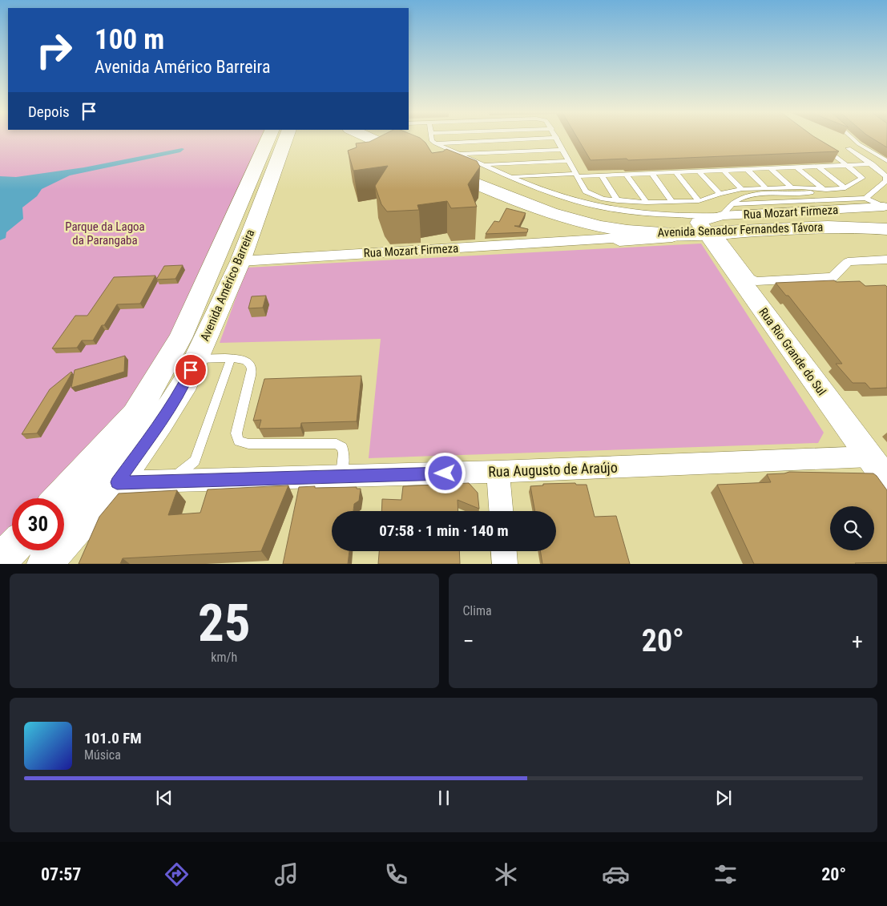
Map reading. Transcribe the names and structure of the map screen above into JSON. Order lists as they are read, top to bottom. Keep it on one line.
{"streets":{"main road":["Avenida Senador Fernandes Távora","Avenida Américo Barreira"],"street":["Rua Mozart Firmeza","Rua Rio Grande do Sul","Rua Augusto de Araújo"]},"crossings":[["Rua Mozart Firmeza","Avenida Senador Fernandes Távora"],["Rua Mozart Firmeza","Avenida Américo Barreira"],["Rua Mozart Firmeza","Rua Rio Grande do Sul"],["Avenida Senador Fernandes Távora","Rua Rio Grande do Sul"],["Avenida Américo Barreira","Rua Augusto de Araújo"],["Rua Rio Grande do Sul","Rua Augusto de Araújo"]],"parks":["Parque da Lagoa da Parangaba"],"page":{"turn":["100 m","Avenida Américo Barreira"],"then":"Depois","limit":"30","trip":"07:58 · 1 min · 140 m","tile":[["25","km/h"],"Clima"],"heat":["−","20°","+"],"song":["101.0 FM","Música"],"tabs":["07:57","20°"]}}
